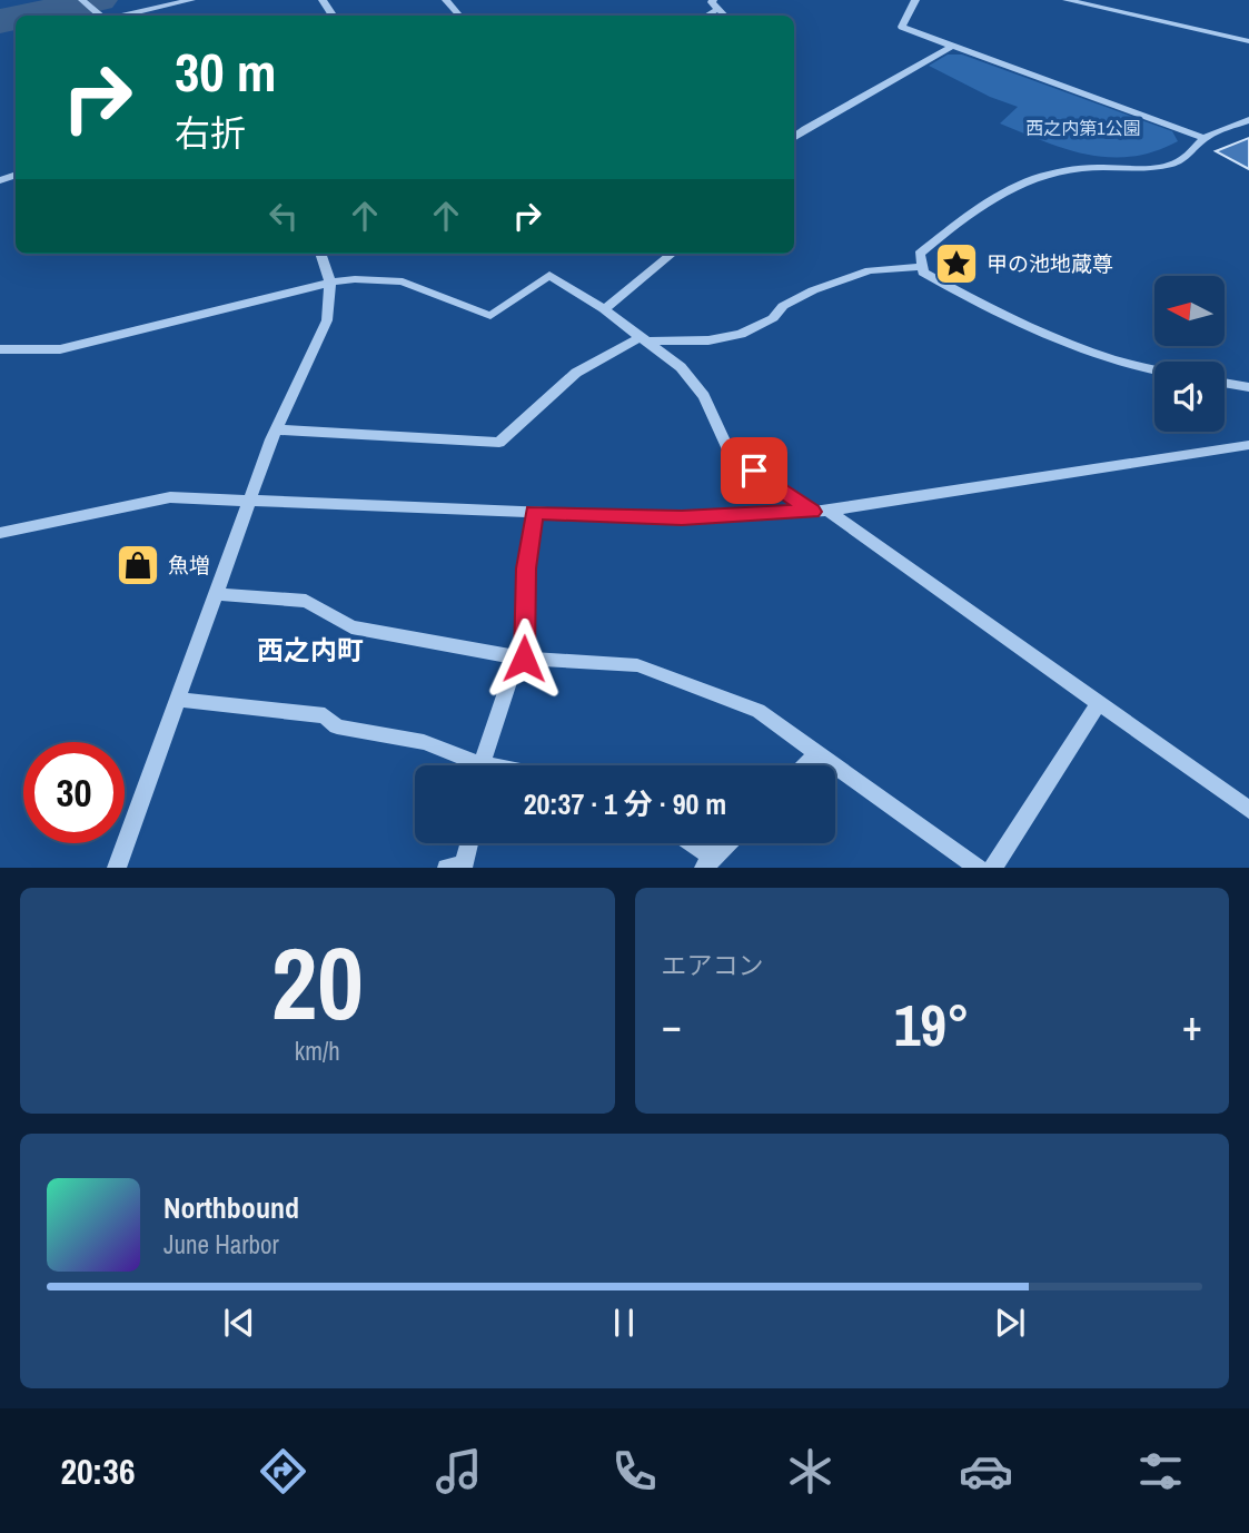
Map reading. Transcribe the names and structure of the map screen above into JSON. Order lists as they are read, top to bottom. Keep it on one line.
{"districts":["西之内町"],"parks":["西之内第1公園"],"places":{"place":["甲の池地蔵尊"],"shop":["魚増"]},"north":"left","page":{"turn":["30 m","右折"],"limit":"30","trip":"20:37 · 1 分 · 90 m","tile":[["20","km/h"],"エアコン"],"heat":["−","19°","+"],"song":["Northbound","June Harbor"],"tabs":"20:36"}}
